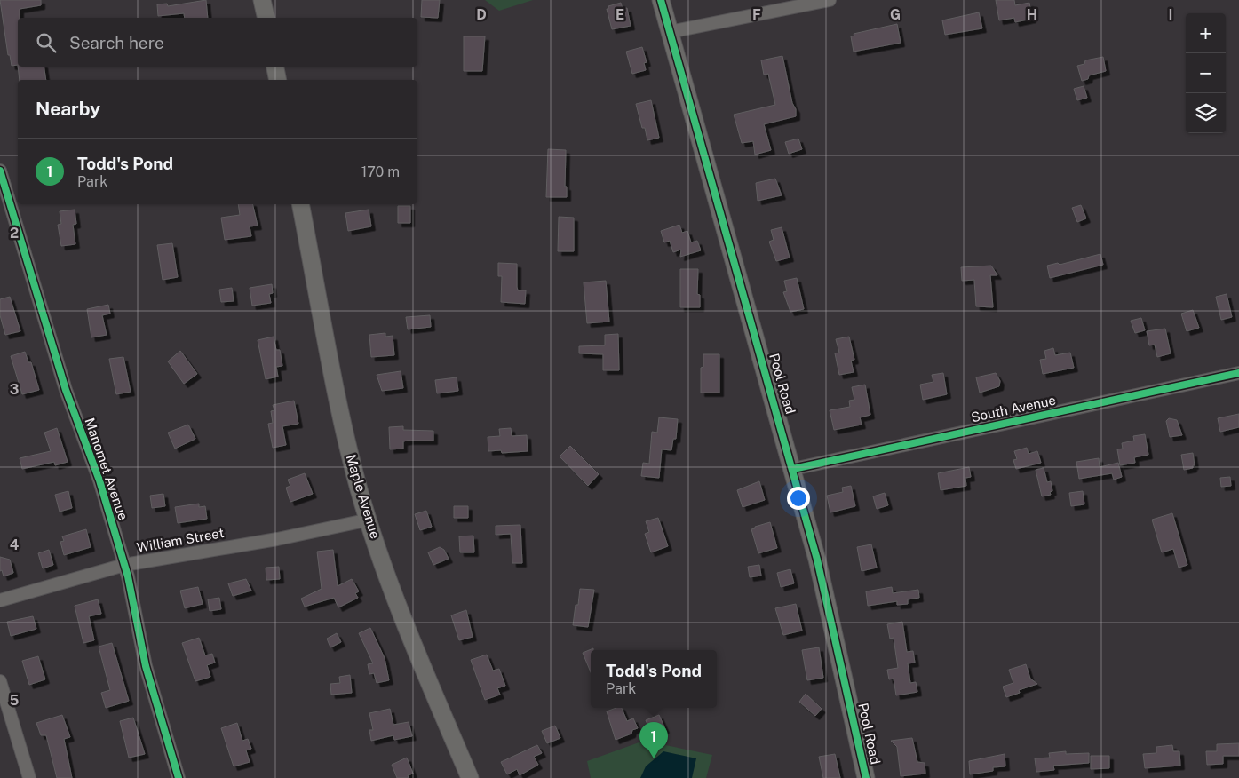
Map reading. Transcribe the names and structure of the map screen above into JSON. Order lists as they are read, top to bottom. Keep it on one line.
{"streets":{"street":["Pool Road","South Avenue","Manomet Avenue","Maple Avenue","William Street"]},"crossings":[["Pool Road","South Avenue"],["Manomet Avenue","William Street"],["Maple Avenue","William Street"]],"page":{"map_buttons":["+","−"],"search":"Search here","heading":"Nearby","list":[{"mark":"1","name":"Todd's Pond","note":"Park","value":"170 m"}],"popup":["Todd's Pond","Park"],"pins":"1"},"grid":{"columns":["D","E","F","G","H","I"],"rows":["2","3","4","5"]}}
